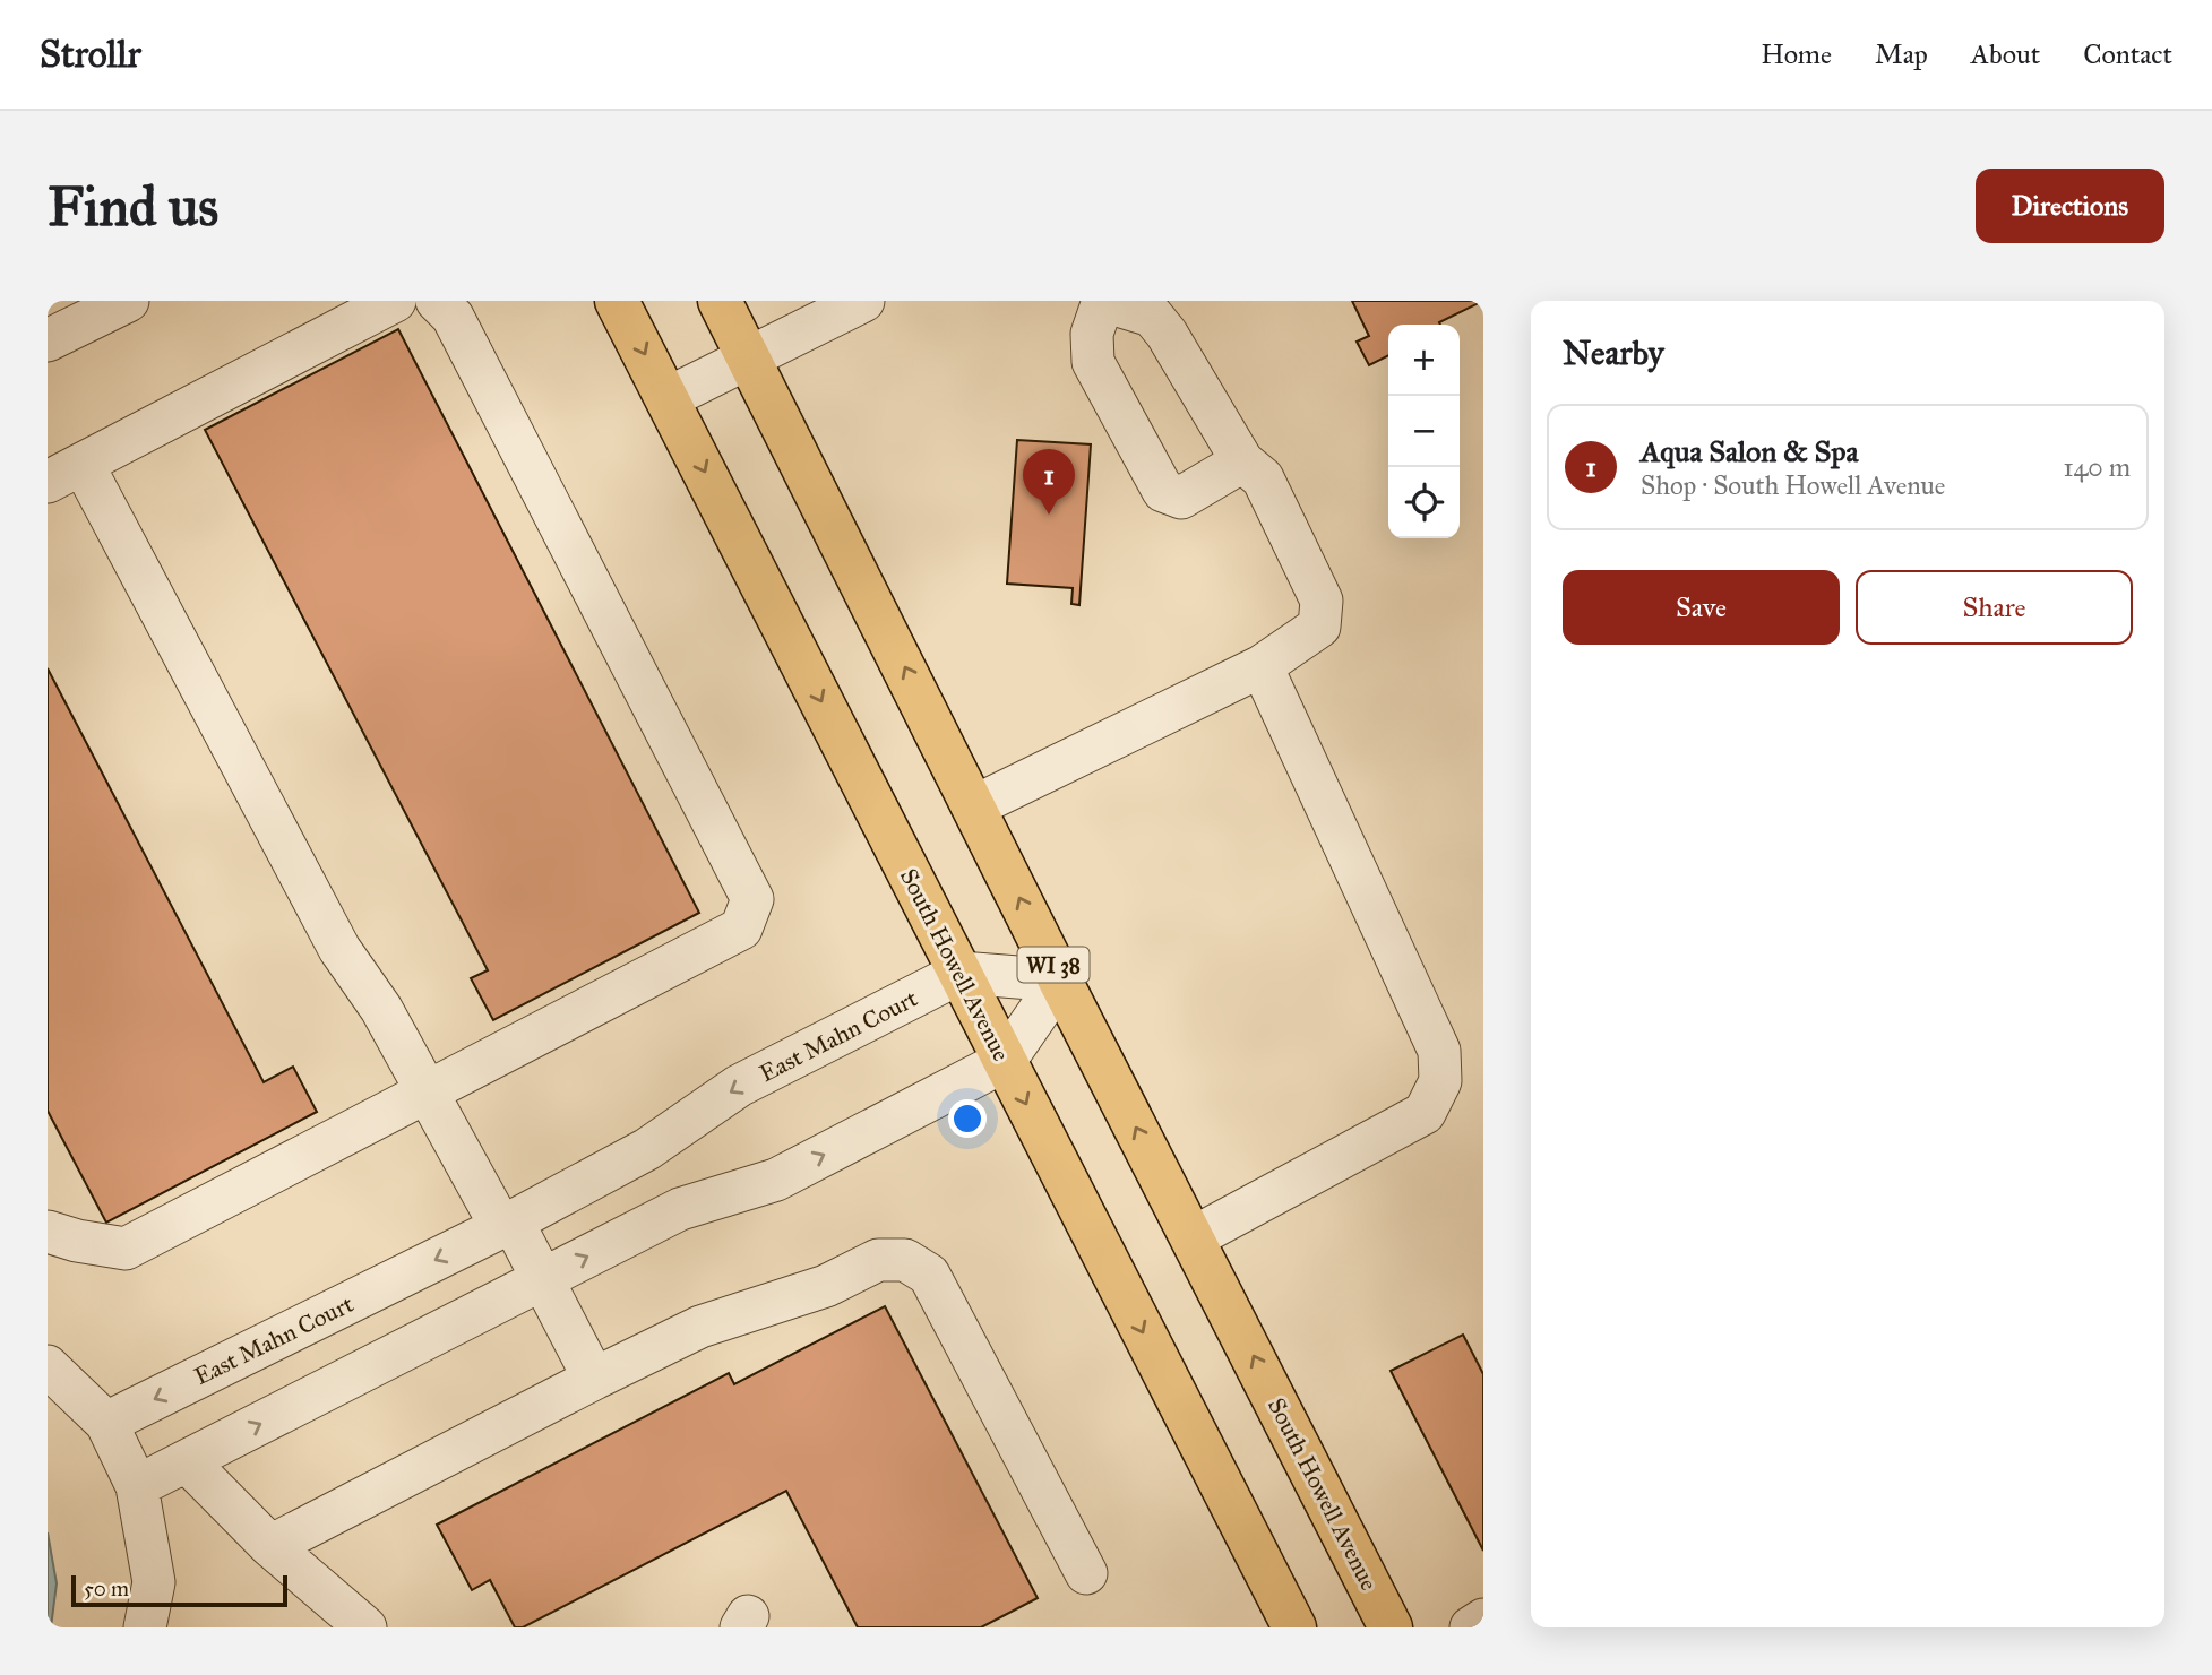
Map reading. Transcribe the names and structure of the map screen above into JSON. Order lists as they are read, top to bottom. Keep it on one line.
{"streets":{"main road":["South Howell Avenue","WI 38"],"street":["East Mahn Court"]},"crossings":[["South Howell Avenue","East Mahn Court"]],"scale_bar":"50 m","page":{"header":"Strollr","nav":["Home","Map","About","Contact"],"buttons":["Directions",["Save","Share"]],"title":"Find us","heading":"Nearby","map_buttons":["+","−"],"list":[{"mark":"1","name":"Aqua Salon & Spa","note":"Shop · South Howell Avenue","value":"140 m"}],"pins":"1","scale":"50 m"}}
